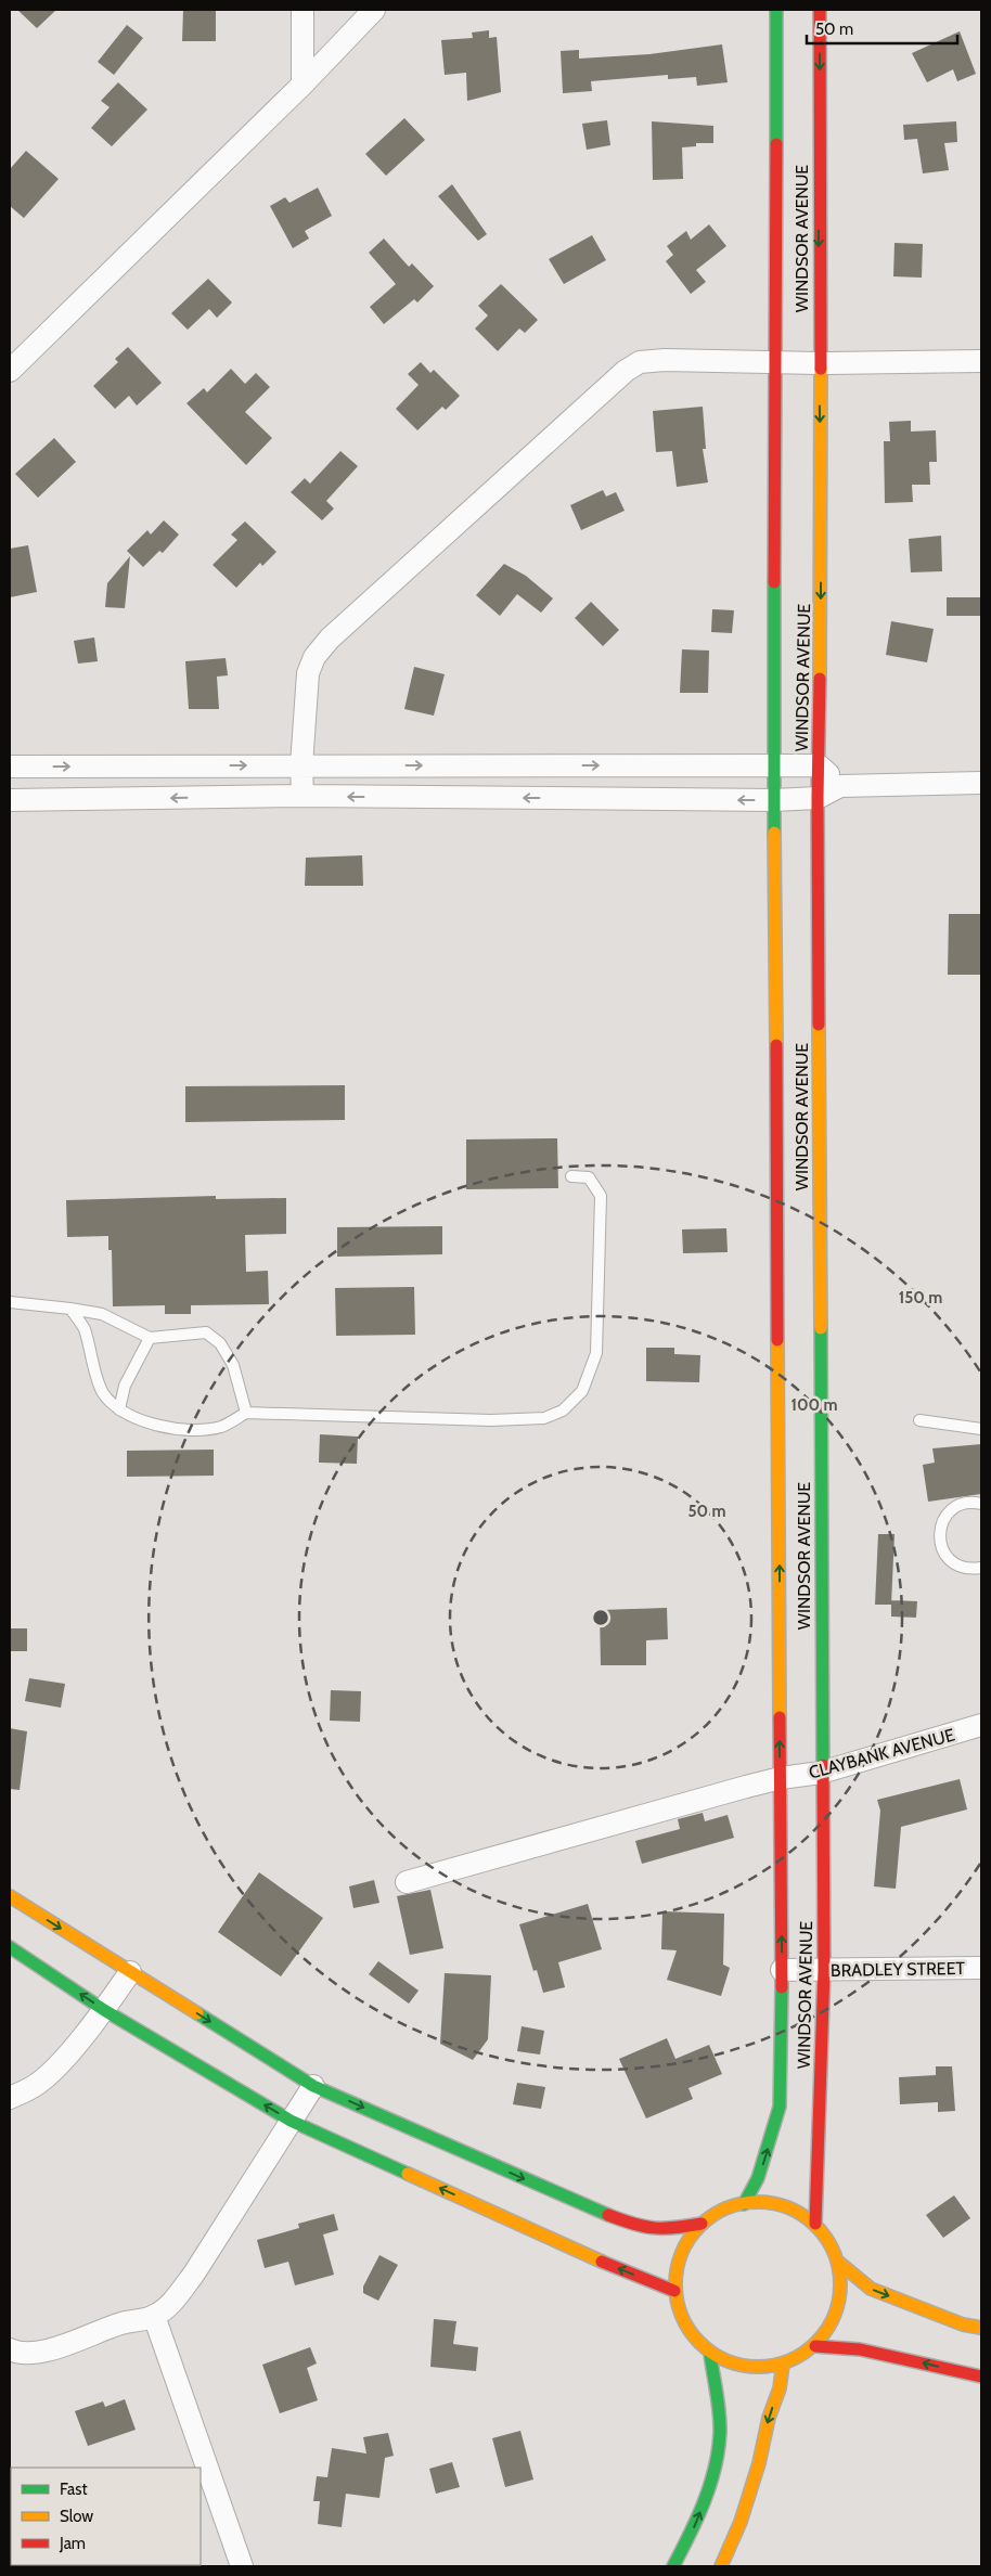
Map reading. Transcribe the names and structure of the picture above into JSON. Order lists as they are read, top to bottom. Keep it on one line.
{"streets":{"main road":["WINDSOR AVENUE"],"street":["CLAYBANK AVENUE","BRADLEY STREET"]},"crossings":[["WINDSOR AVENUE","CLAYBANK AVENUE"],["WINDSOR AVENUE","BRADLEY STREET"]],"legend":["Fast","Slow","Jam"],"scale_bar":"50 m","rings":["150 m","100 m","50 m"]}
